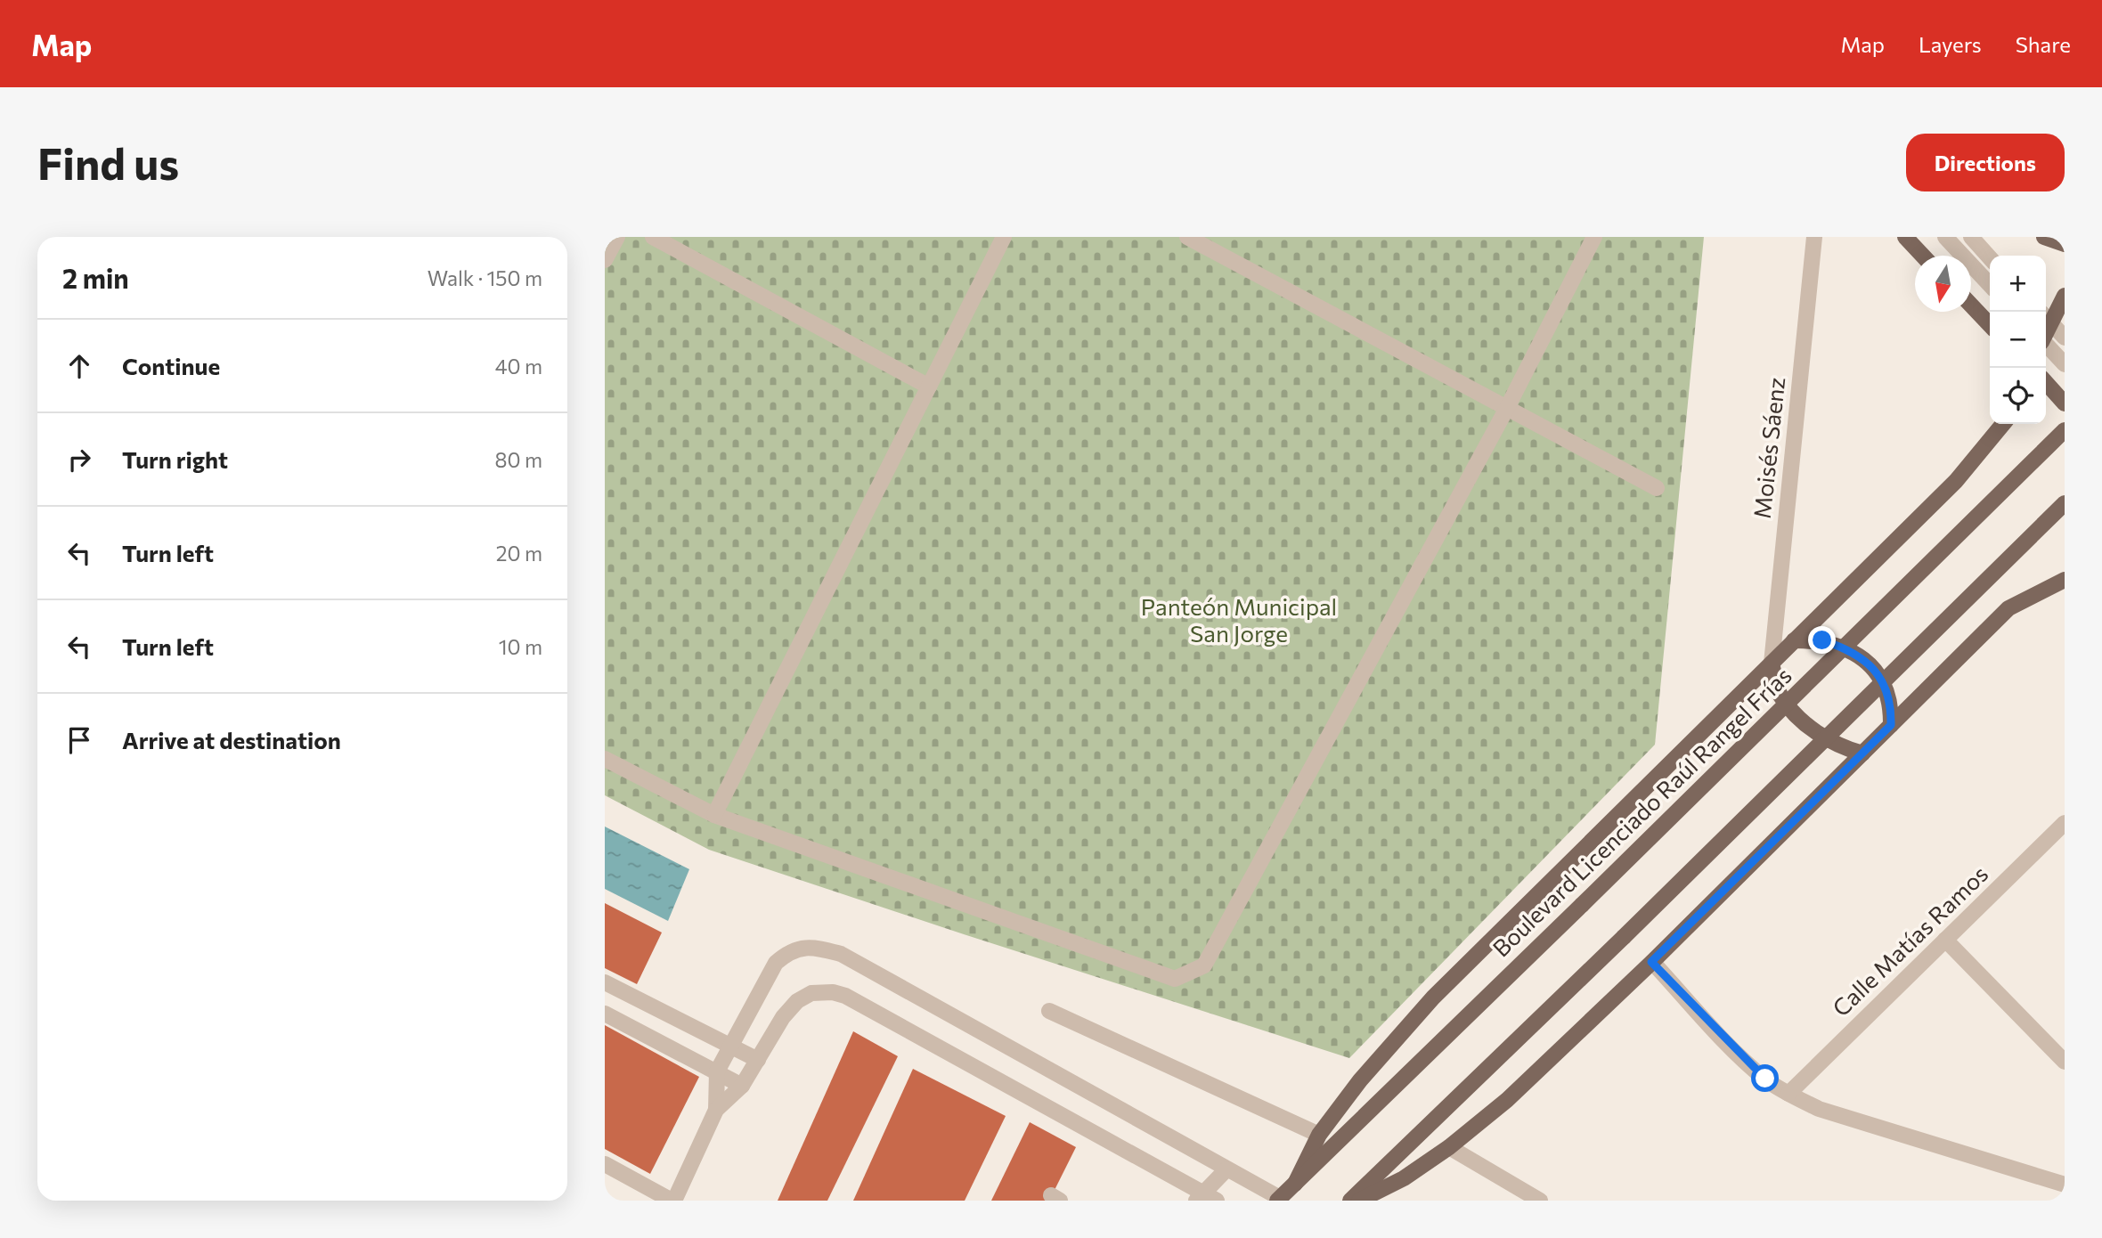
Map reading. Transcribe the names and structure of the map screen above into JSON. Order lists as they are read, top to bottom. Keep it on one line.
{"streets":{"main road":["Boulevard Licenciado Raúl Rangel Frías"],"street":["Moisés Sáenz","Calle Matías Ramos"]},"parks":["Panteón Municipal San Jorge"],"north":"bottom","page":{"header":"Map","nav":["Map","Layers","Share"],"buttons":"Directions","title":"Find us","heading":["2 min","Walk · 150 m"],"map_buttons":["+","−"],"list":[["Continue","40 m"],["Turn right","80 m"],["Turn left","20 m"],["Turn left","10 m"],"Arrive at destination"]}}
